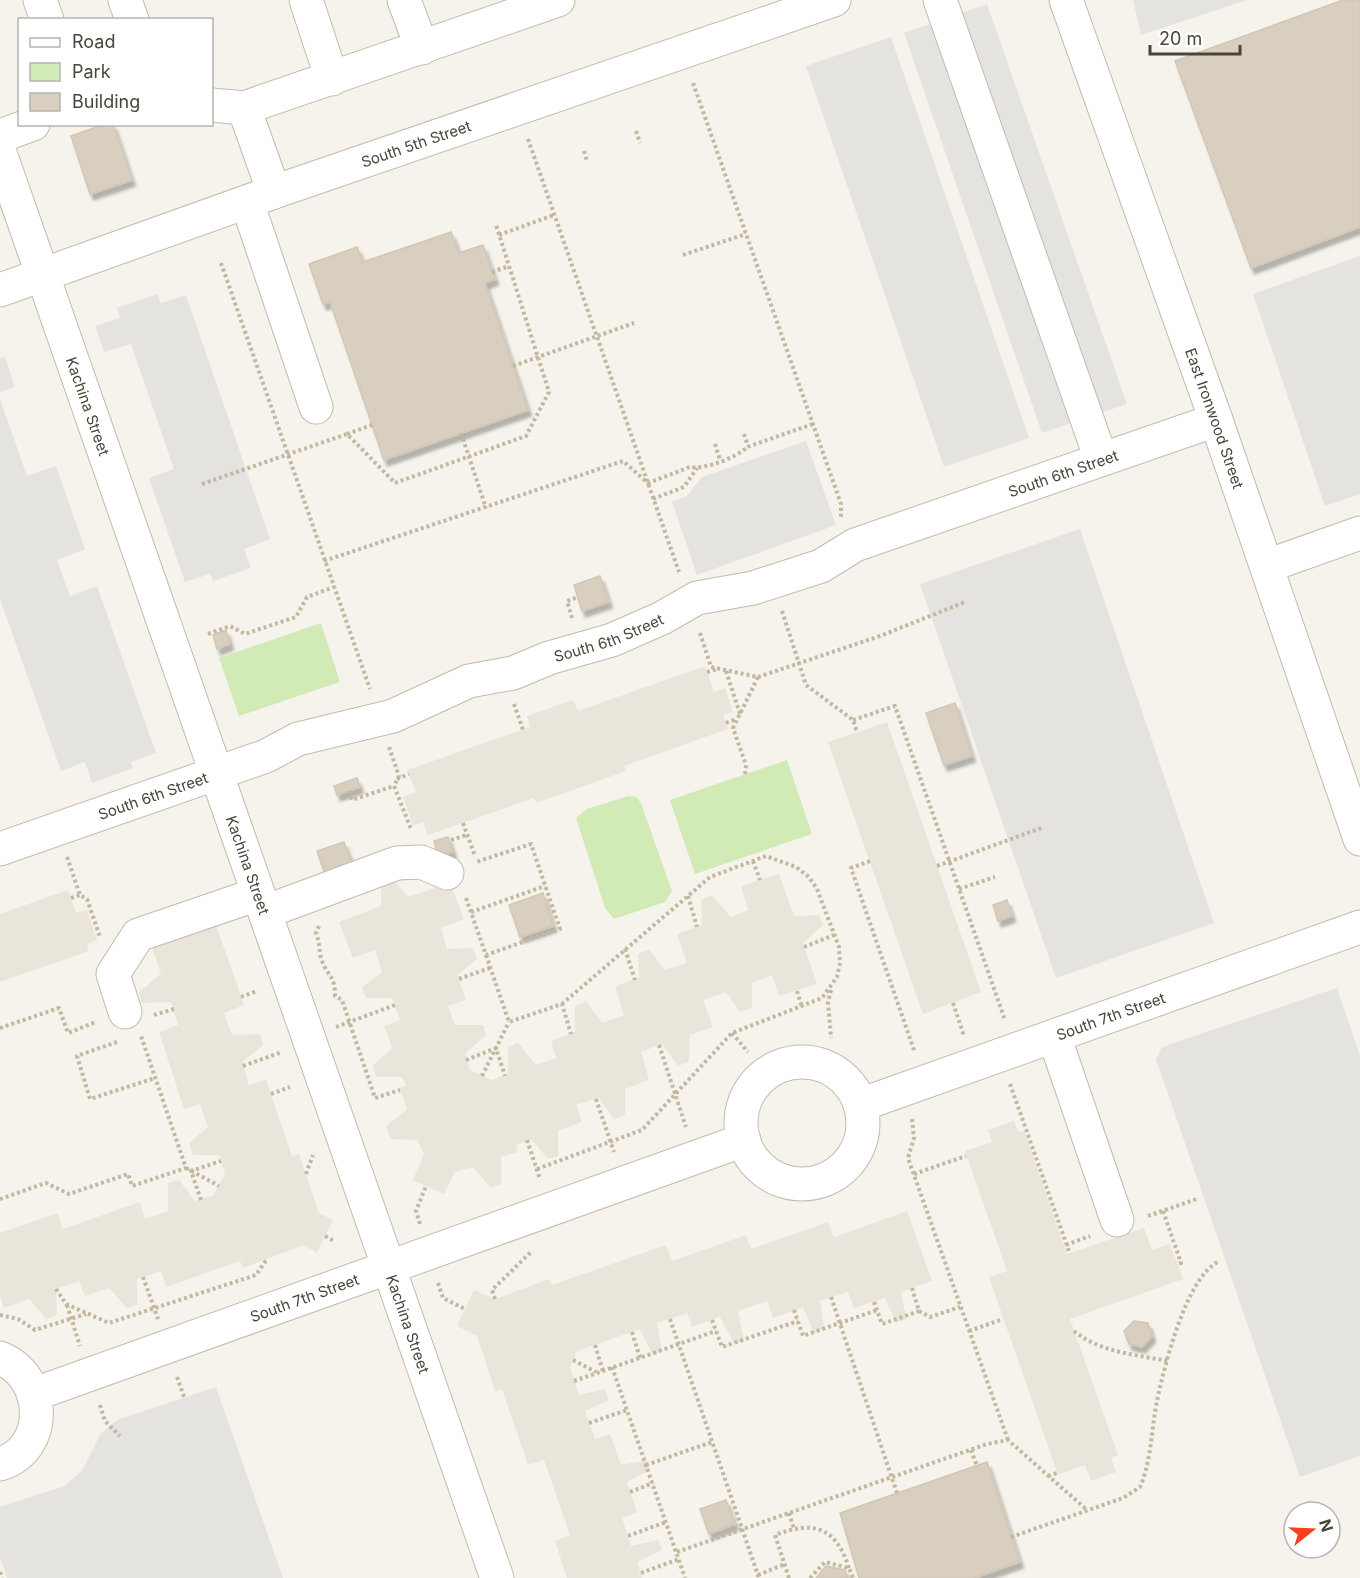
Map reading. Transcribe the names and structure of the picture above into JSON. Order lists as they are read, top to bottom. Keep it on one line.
{"streets":{"street":["South 5th Street","Kachina Street","East Ironwood Street","South 6th Street","South 7th Street"]},"crossings":[["South 5th Street","Kachina Street"],["Kachina Street","South 6th Street"],["Kachina Street","South 7th Street"],["East Ironwood Street","South 6th Street"]],"legend":["Road","Park","Building"],"scale_bar":"20 m","north":"right"}
